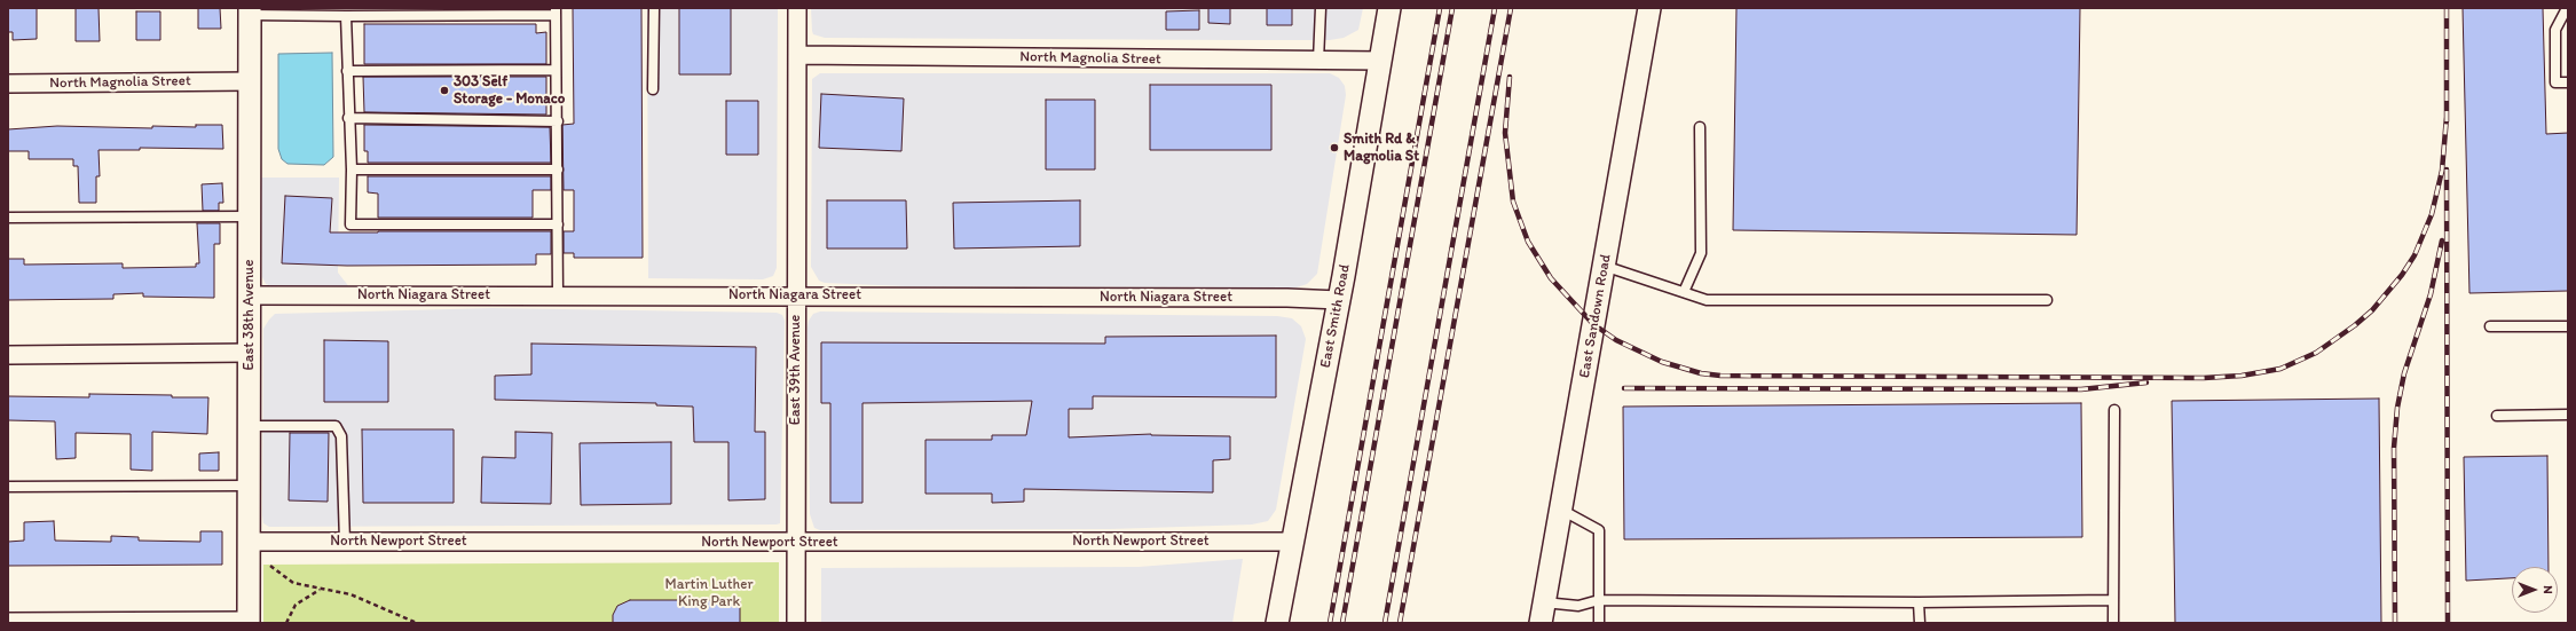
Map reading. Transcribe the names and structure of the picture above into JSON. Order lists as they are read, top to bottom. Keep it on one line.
{"streets":{"street":["North Magnolia Street","North Niagara Street","East 38th Avenue","East Smith Road","East Sandown Road","East 39th Avenue","North Newport Street"]},"crossings":[["North Magnolia Street","East 38th Avenue"],["North Magnolia Street","East Smith Road"],["North Magnolia Street","East 39th Avenue"],["North Niagara Street","East 38th Avenue"],["North Niagara Street","East Smith Road"],["North Niagara Street","East 39th Avenue"],["East 38th Avenue","North Newport Street"],["East Smith Road","North Newport Street"],["East 39th Avenue","North Newport Street"]],"parks":["Martin Luther King Park"],"places":["303 Self Storage - Monaco","Smith Rd & Magnolia St"],"north":"right"}
